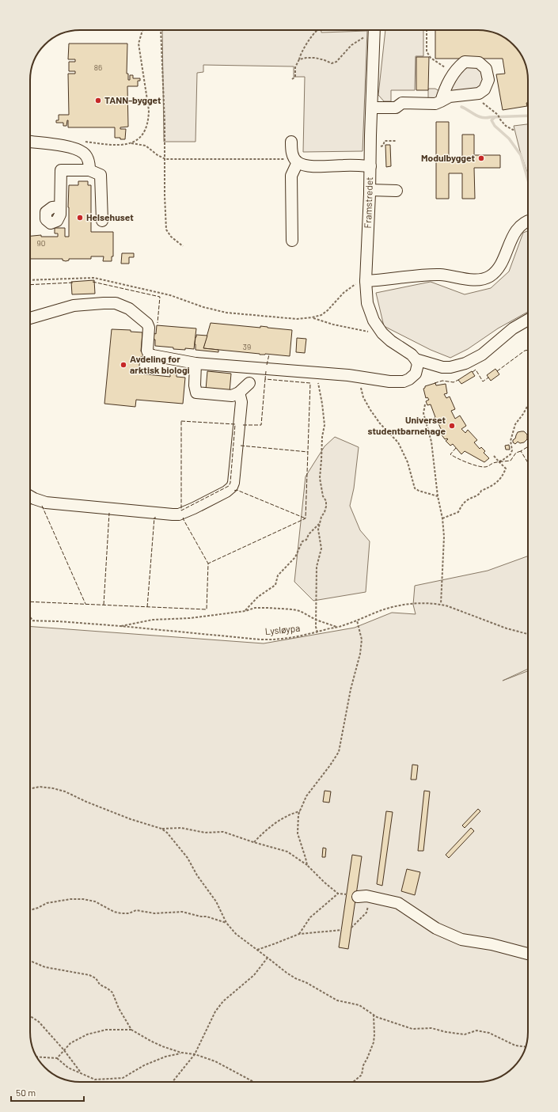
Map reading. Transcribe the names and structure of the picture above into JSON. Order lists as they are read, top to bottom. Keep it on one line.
{"streets":{"street":["Framstredet"],"path":["Lysløypa"]},"places":["TANN-bygget","Modulbygget","Helsehuset","Avdeling for arktisk biologi","Universet studentbarnehage"],"house_numbers":["86","90","39"],"scale_bar":"50 m"}
